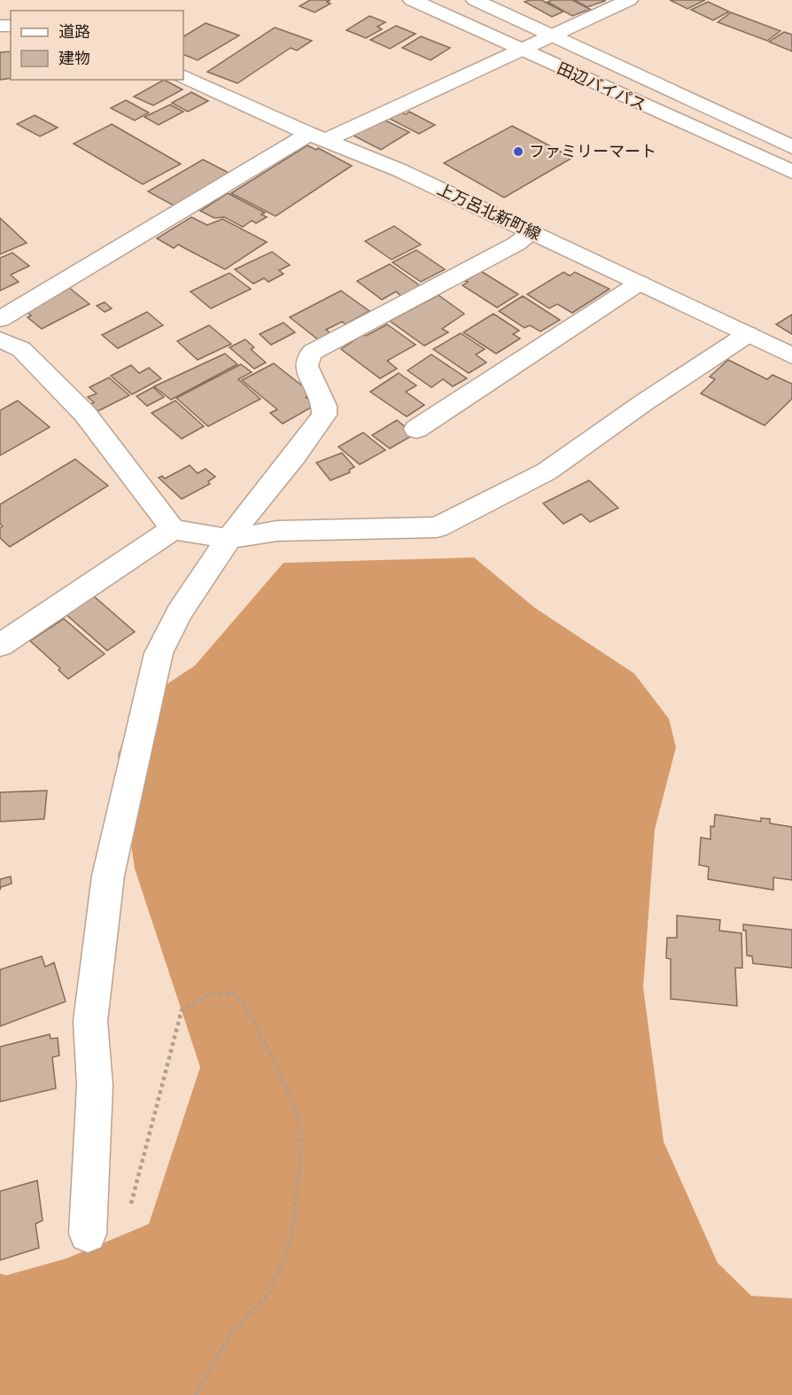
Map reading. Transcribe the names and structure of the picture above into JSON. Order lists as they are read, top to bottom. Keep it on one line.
{"streets":{"main road":["田辺バイパス","上万呂北新町線"]},"places":["ファミリーマート"],"legend":["道路","建物"]}
